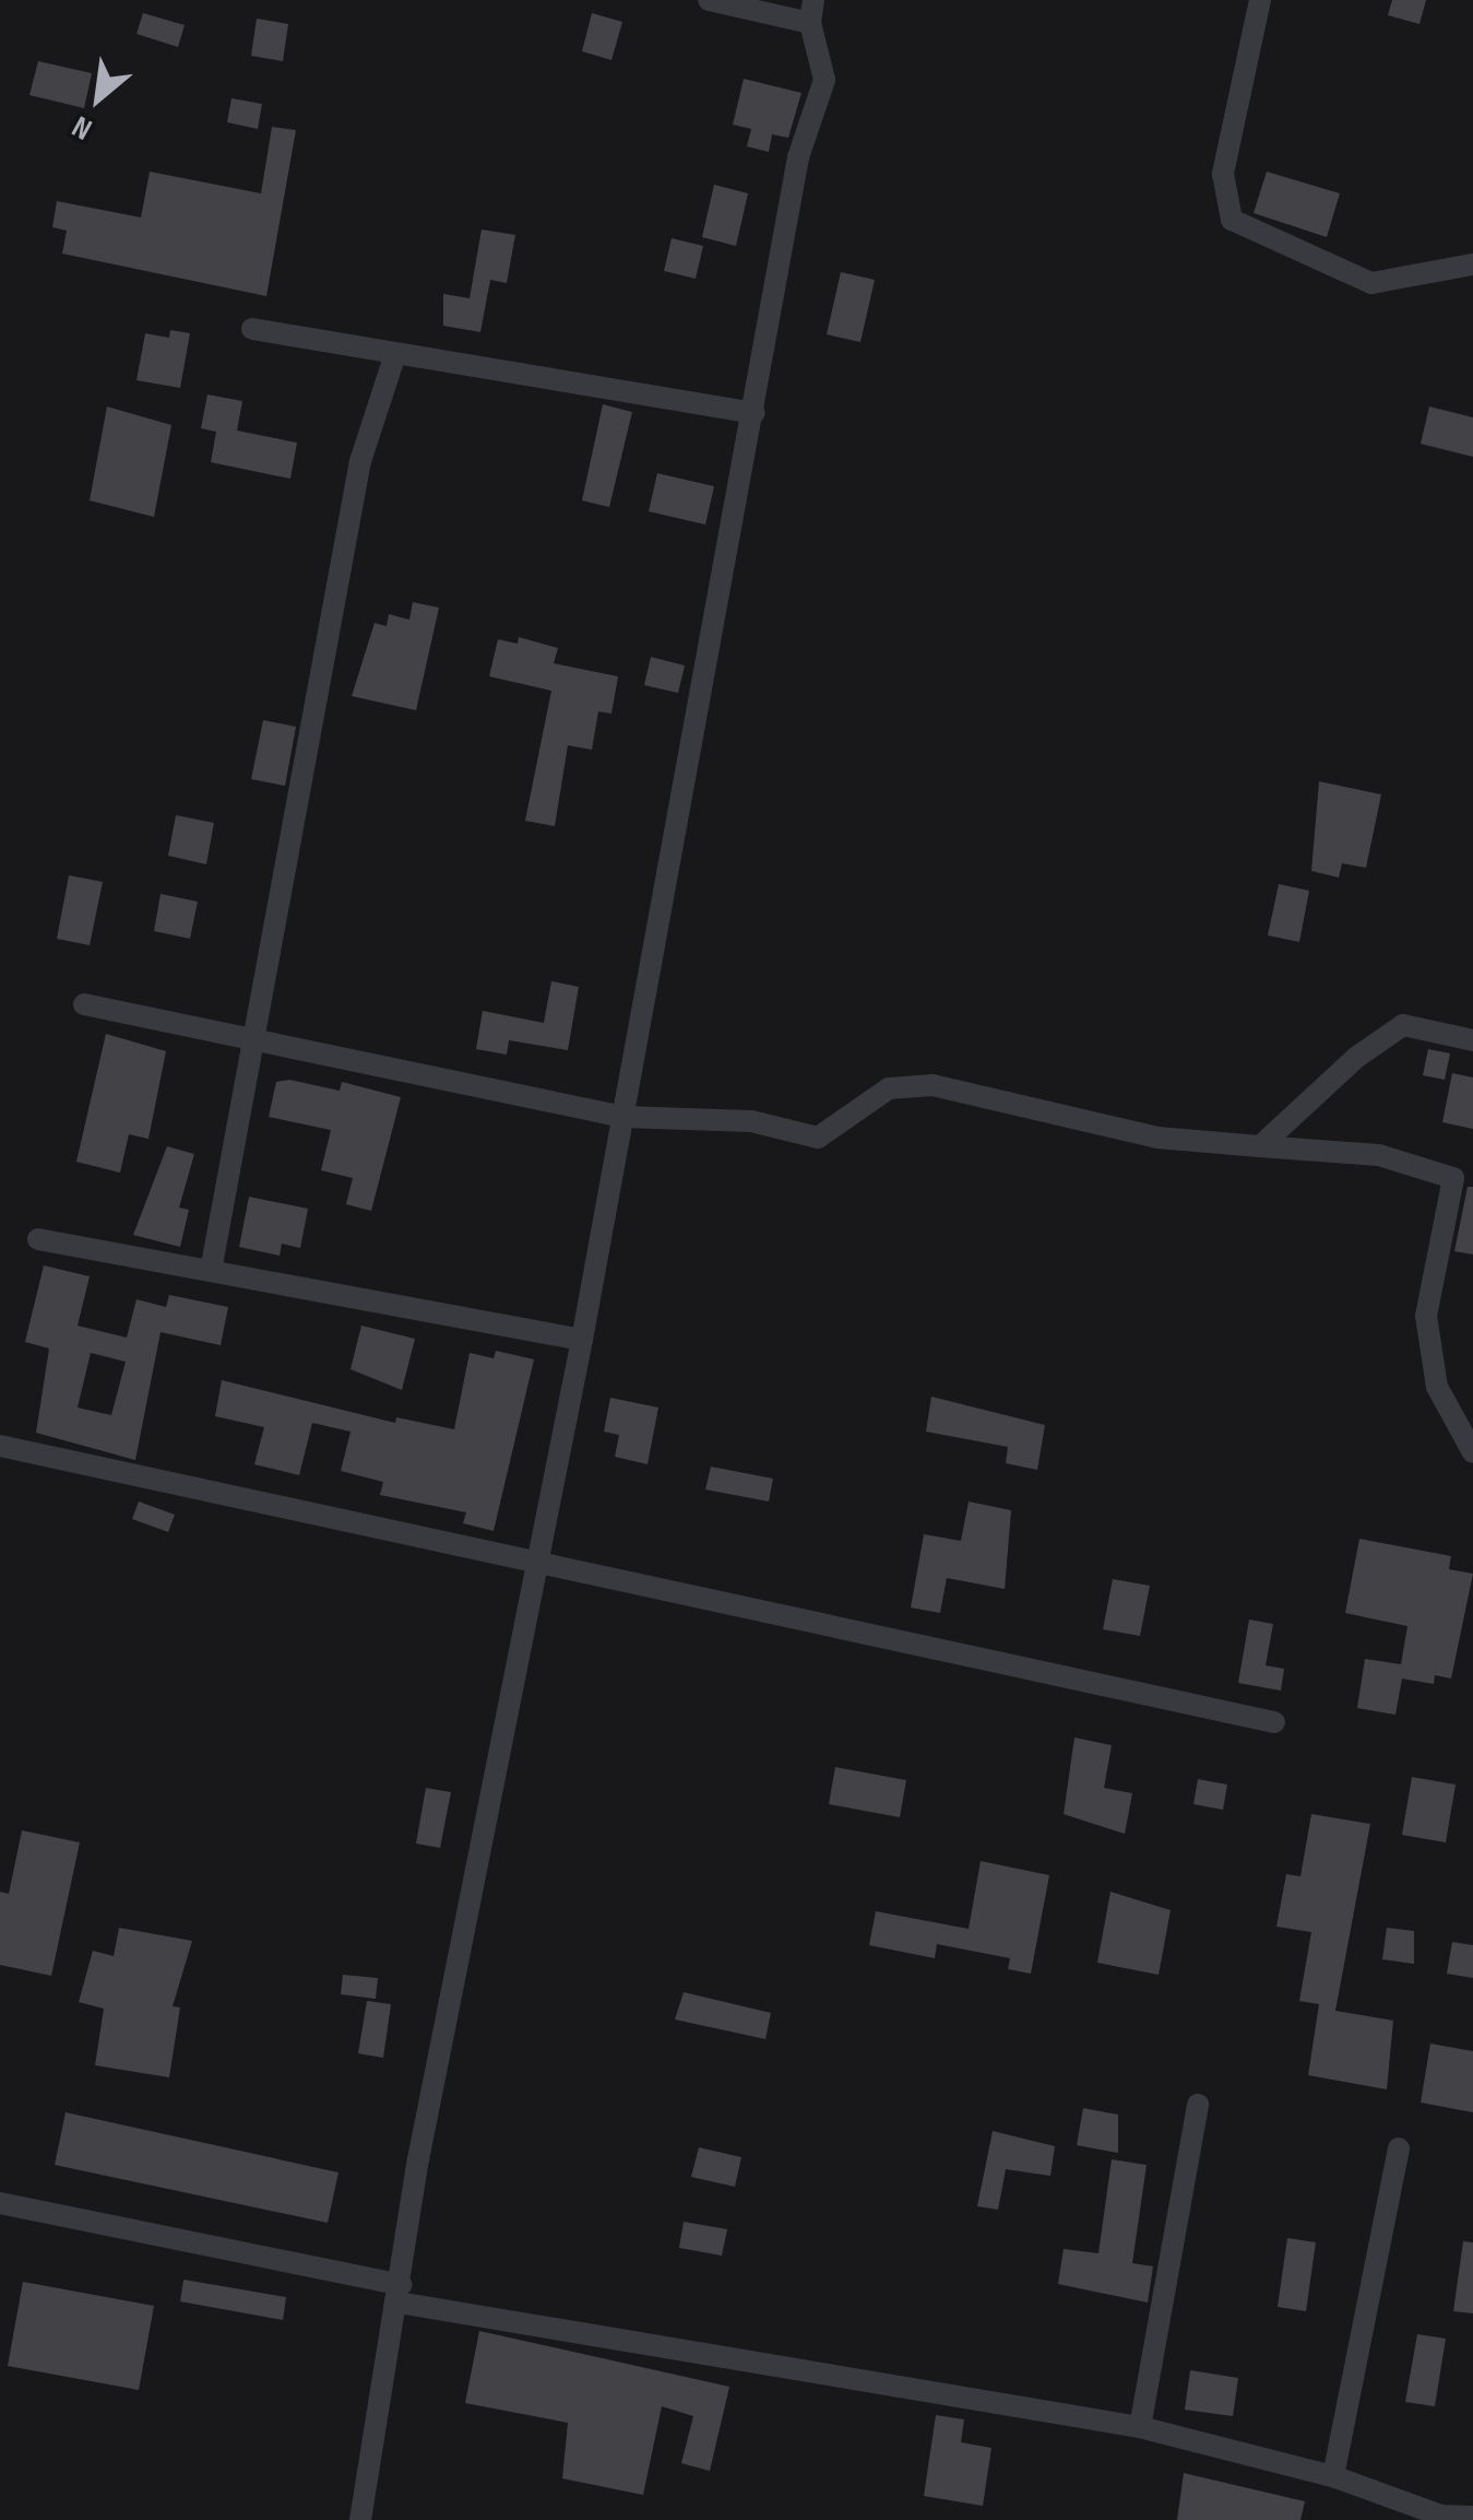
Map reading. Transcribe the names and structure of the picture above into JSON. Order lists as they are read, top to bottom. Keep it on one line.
{"north":"bottom left"}
